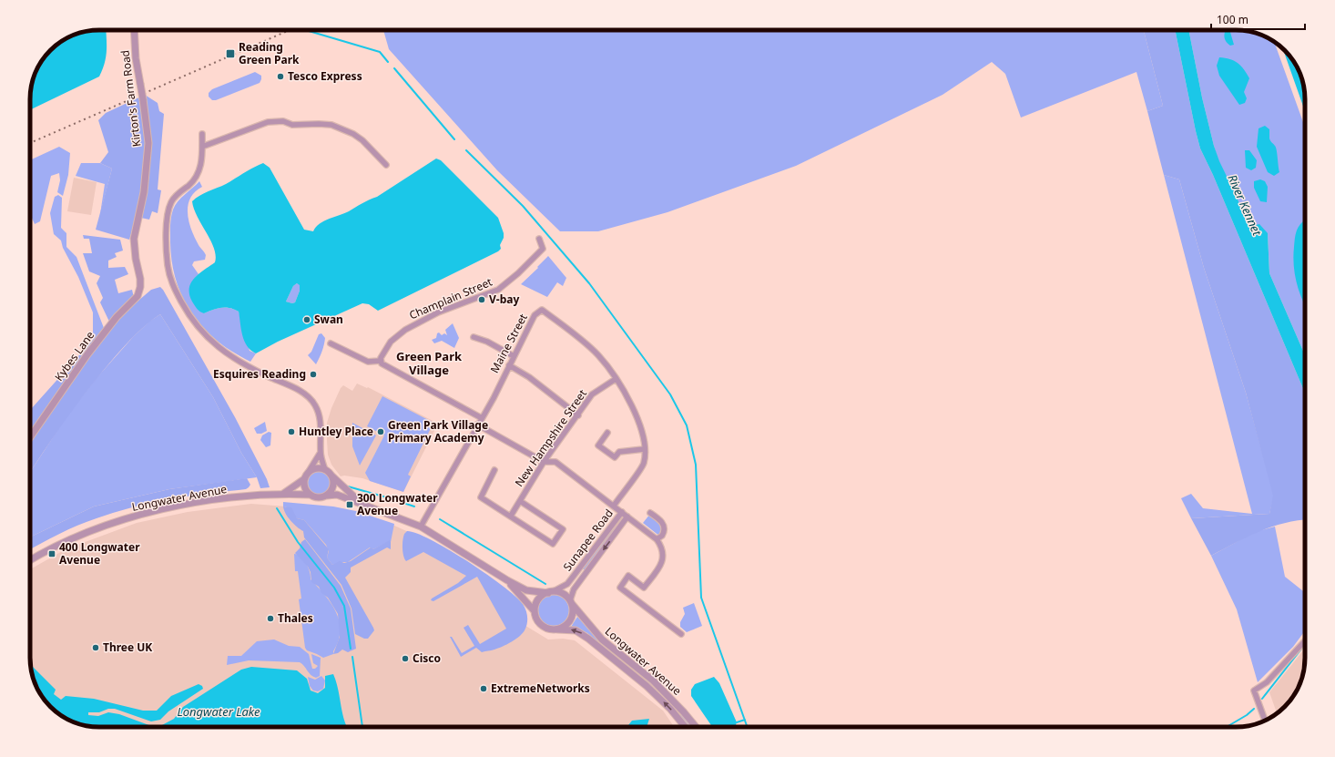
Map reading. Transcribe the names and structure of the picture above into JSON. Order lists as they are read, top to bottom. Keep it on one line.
{"streets":{"street":["Kirton's Farm Road","Champlain Street","Maine Street","Kybes Lane","New Hampshire Street","Longwater Avenue","Sunapee Road"]},"crossings":[["Kirton's Farm Road","Kybes Lane"],["Maine Street","New Hampshire Street"],["Longwater Avenue","Sunapee Road"]],"districts":["Green Park Village"],"water":["River Kennet","Longwater Lake"],"places":{"transit":["Reading Green Park","300 Longwater Avenue","400 Longwater Avenue"],"other":["Tesco Express","V-bay","Swan","Esquires Reading","Huntley Place","Green Park Village Primary Academy","Thales","Three UK","Cisco","ExtremeNetworks"]},"scale_bar":"100 m"}
